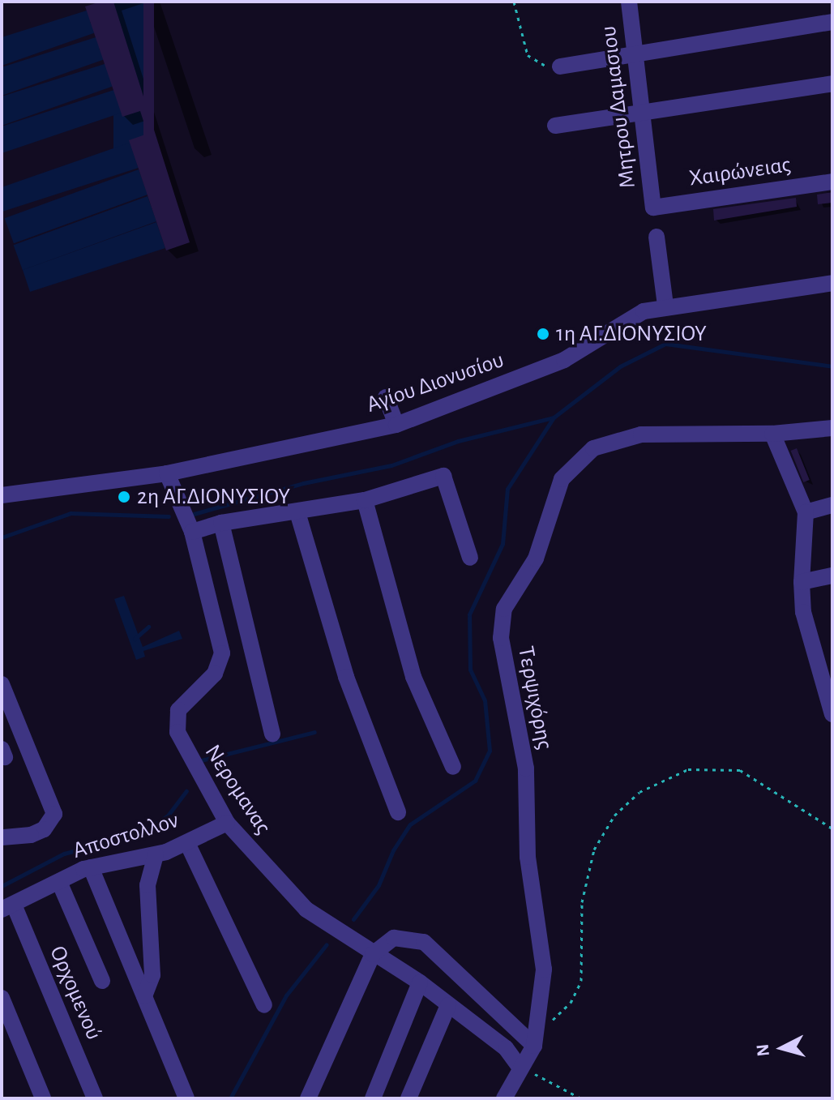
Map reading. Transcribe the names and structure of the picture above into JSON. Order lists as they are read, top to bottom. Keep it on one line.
{"streets":{"street":["Μητρου Δαμασιου","Χαιρώνειας","Αγίου Διονυσίου","Τερψιχόρης","Νερομανας","Αποστολλον","Ορχομενού"]},"crossings":[["Μητρου Δαμασιου","Χαιρώνειας"],["Αγίου Διονυσίου","Νερομανας"],["Τερψιχόρης","Νερομανας"],["Νερομανας","Αποστολλον"],["Αποστολλον","Ορχομενού"]],"places":["1η ΑΓ.ΔΙΟΝΥΣΙΟΥ","2η ΑΓ.ΔΙΟΝΥΣΙΟΥ"],"north":"left"}
